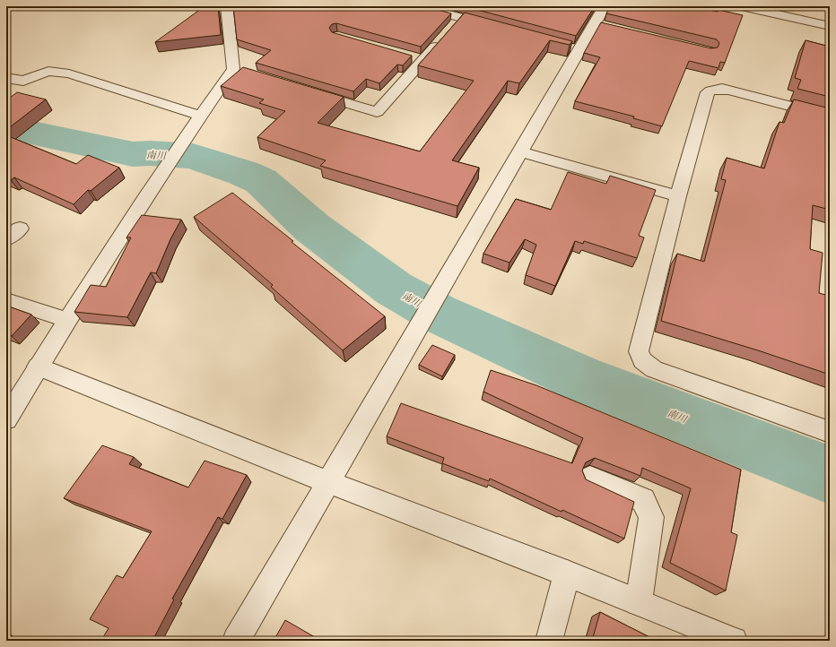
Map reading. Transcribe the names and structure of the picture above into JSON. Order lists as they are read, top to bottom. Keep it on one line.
{"water":["南川"]}
